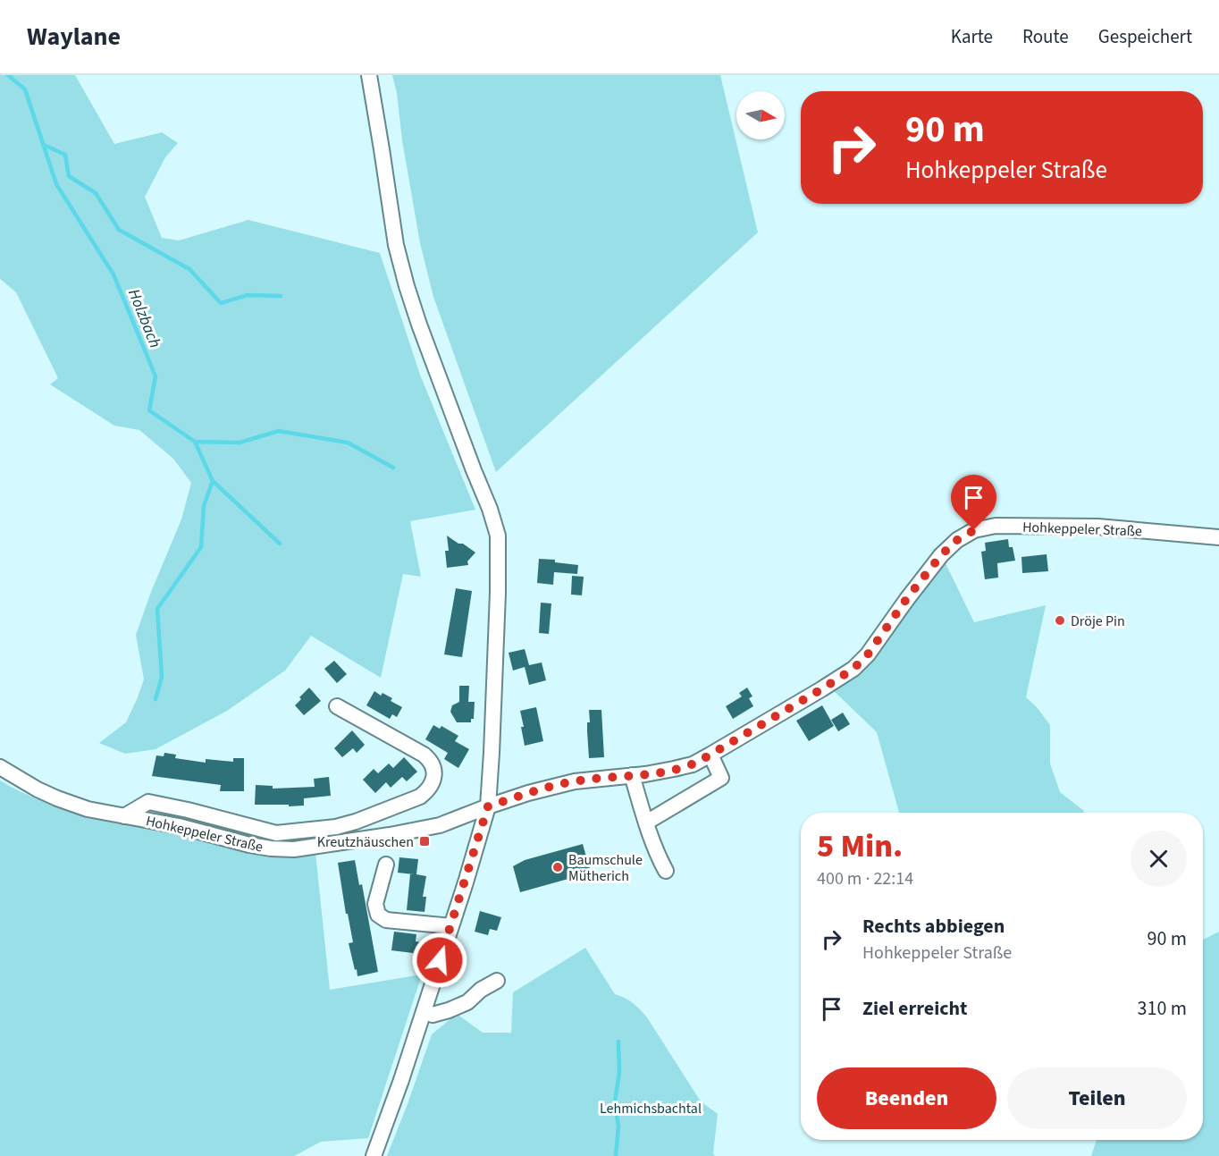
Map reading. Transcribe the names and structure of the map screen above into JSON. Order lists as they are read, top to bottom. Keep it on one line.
{"streets":{"street":["Hohkeppeler Straße"]},"water":["Holzbach"],"parks":["Lehmichsbachtal"],"places":{"other":["Dröje Pin","Baumschule Mütherich"],"transit":["Kreutzhäuschen"]},"north":"right","page":{"header":"Waylane","nav":["Karte","Route","Gespeichert"],"turn":["90 m","Hohkeppeler Straße"],"heading":["5 Min.","400 m · 22:14"],"list":[{"name":"Rechts abbiegen","note":"Hohkeppeler Straße","value":"90 m"},{"name":"Ziel erreicht","value":"310 m"}],"buttons":["Beenden","Teilen"]}}
